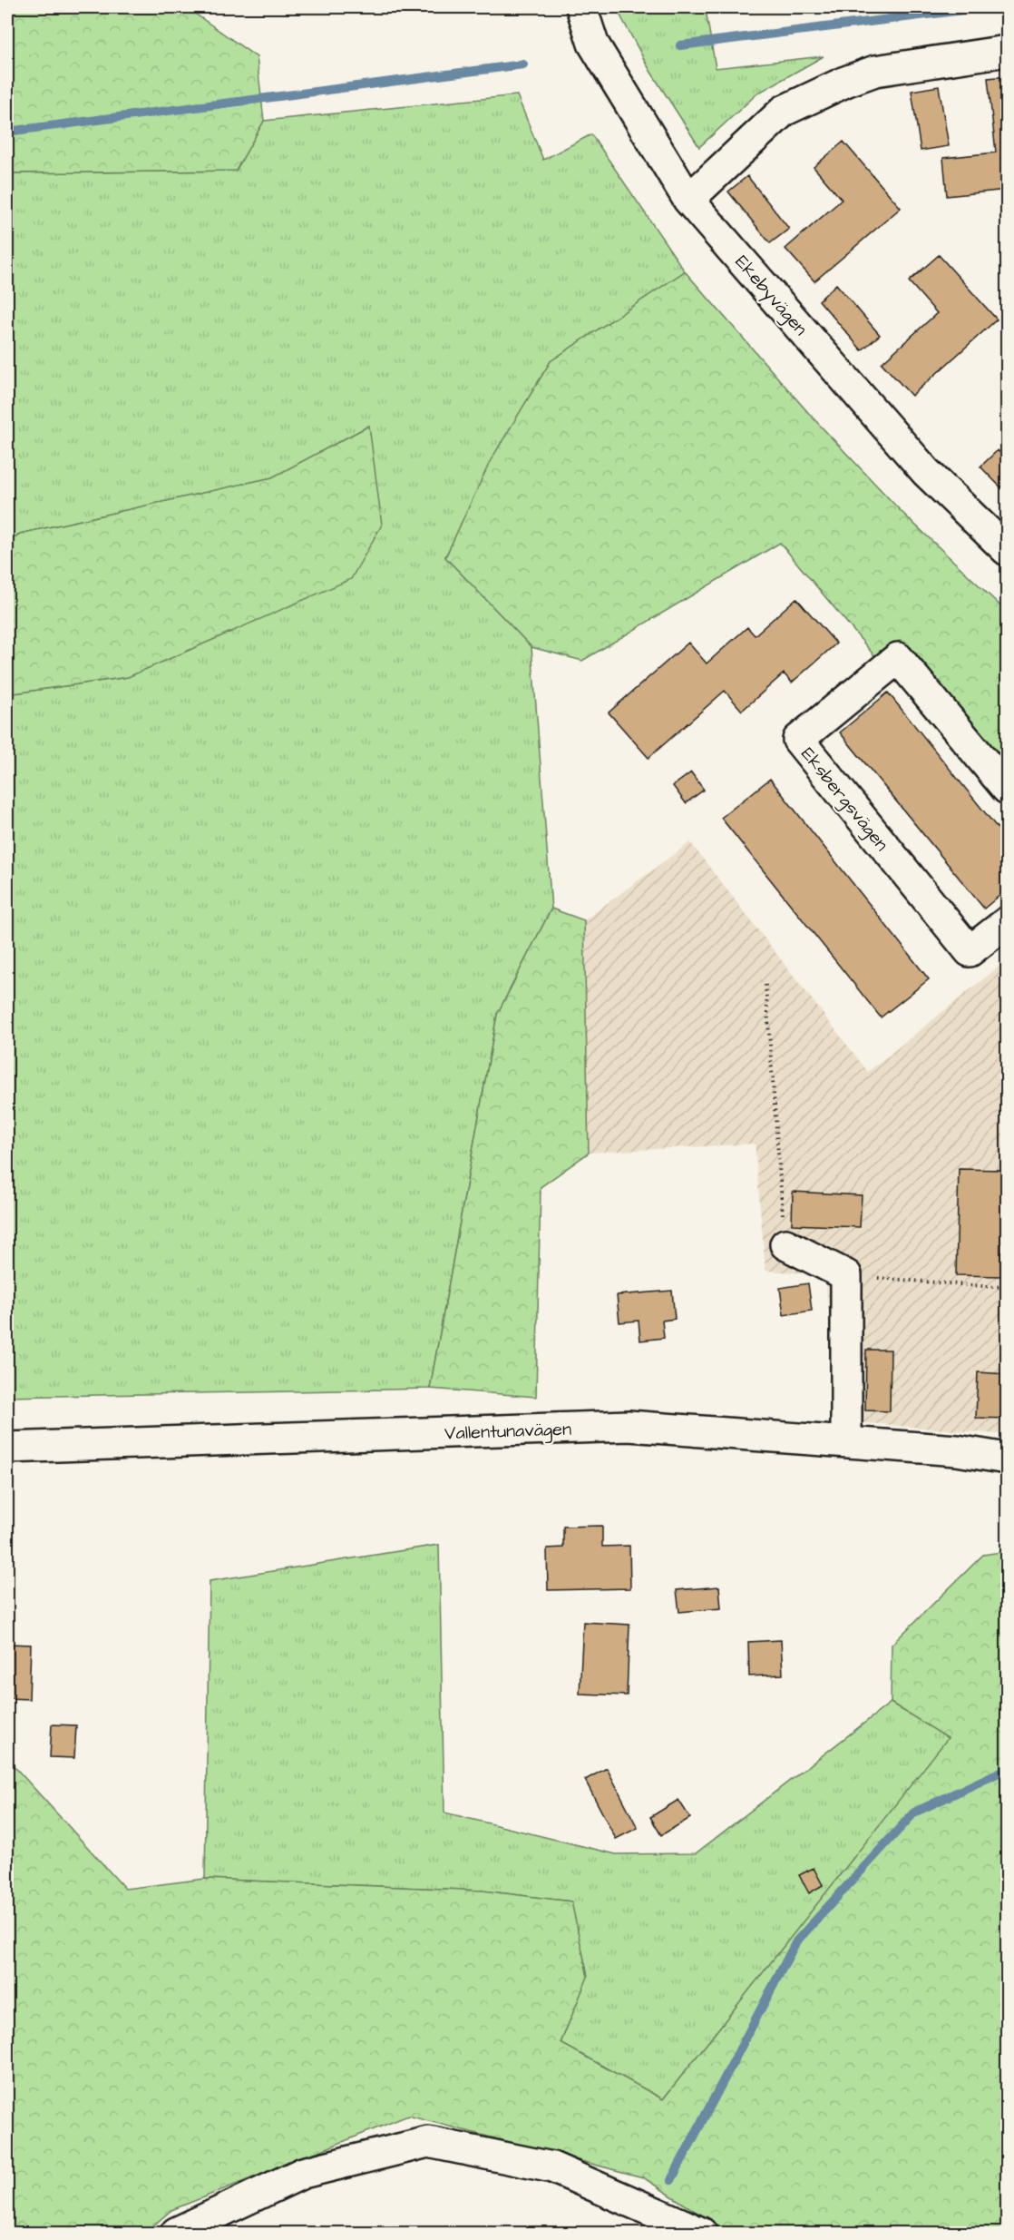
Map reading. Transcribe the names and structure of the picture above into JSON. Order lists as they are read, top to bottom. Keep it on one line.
{"streets":{"street":["Ekebyvägen","Eksbergsvägen","Vallentunavägen"]}}
